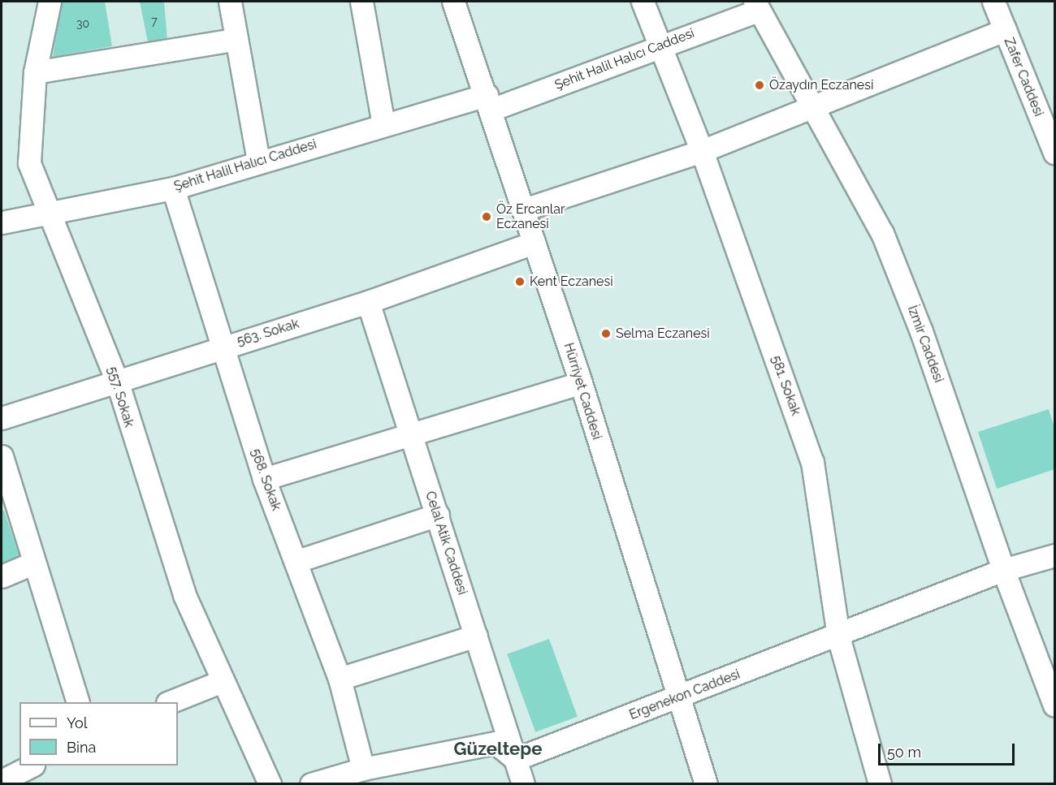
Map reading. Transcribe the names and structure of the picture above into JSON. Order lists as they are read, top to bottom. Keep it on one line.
{"streets":{"street":["Şehit Halil Halıcı Caddesi","Zafer Caddesi","563. Sokak","İzmir Caddesi","581. Sokak","Hürriyet Caddesi","557. Sokak","568. Sokak","Celal Atik Caddesi","Ergenekon Caddesi"]},"crossings":[["Şehit Halil Halıcı Caddesi","İzmir Caddesi"],["Şehit Halil Halıcı Caddesi","581. Sokak"],["Şehit Halil Halıcı Caddesi","Hürriyet Caddesi"],["Şehit Halil Halıcı Caddesi","557. Sokak"],["Şehit Halil Halıcı Caddesi","568. Sokak"],["563. Sokak","Hürriyet Caddesi"],["563. Sokak","557. Sokak"],["563. Sokak","568. Sokak"],["563. Sokak","Celal Atik Caddesi"],["İzmir Caddesi","Ergenekon Caddesi"],["581. Sokak","Ergenekon Caddesi"],["Hürriyet Caddesi","Ergenekon Caddesi"],["Celal Atik Caddesi","Ergenekon Caddesi"]],"districts":["Güzeltepe"],"places":["Özaydın Eczanesi","Öz Ercanlar Eczanesi","Kent Eczanesi","Selma Eczanesi"],"house_numbers":["7","30"],"legend":["Yol","Bina"],"scale_bar":"50 m"}
